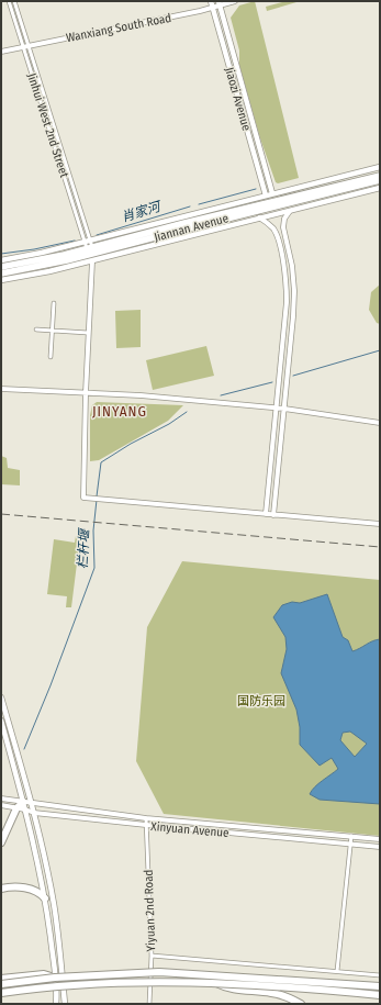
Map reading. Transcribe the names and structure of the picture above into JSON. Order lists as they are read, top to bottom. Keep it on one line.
{"streets":{"highway":["Jiannan Avenue"],"main road":["Jiaozi Avenue"],"street":["Wanxiang South Road","Jinhui West 2nd Street","Xinyuan Avenue","Yiyuan 2nd Road"]},"crossings":[["Wanxiang South Road","Jiaozi Avenue"],["Wanxiang South Road","Jinhui West 2nd Street"],["Jinhui West 2nd Street","Jiannan Avenue"],["Xinyuan Avenue","Yiyuan 2nd Road"]],"districts":["JINYANG"],"water":["肖家河","栏杆堰"],"parks":["国防乐园"]}
